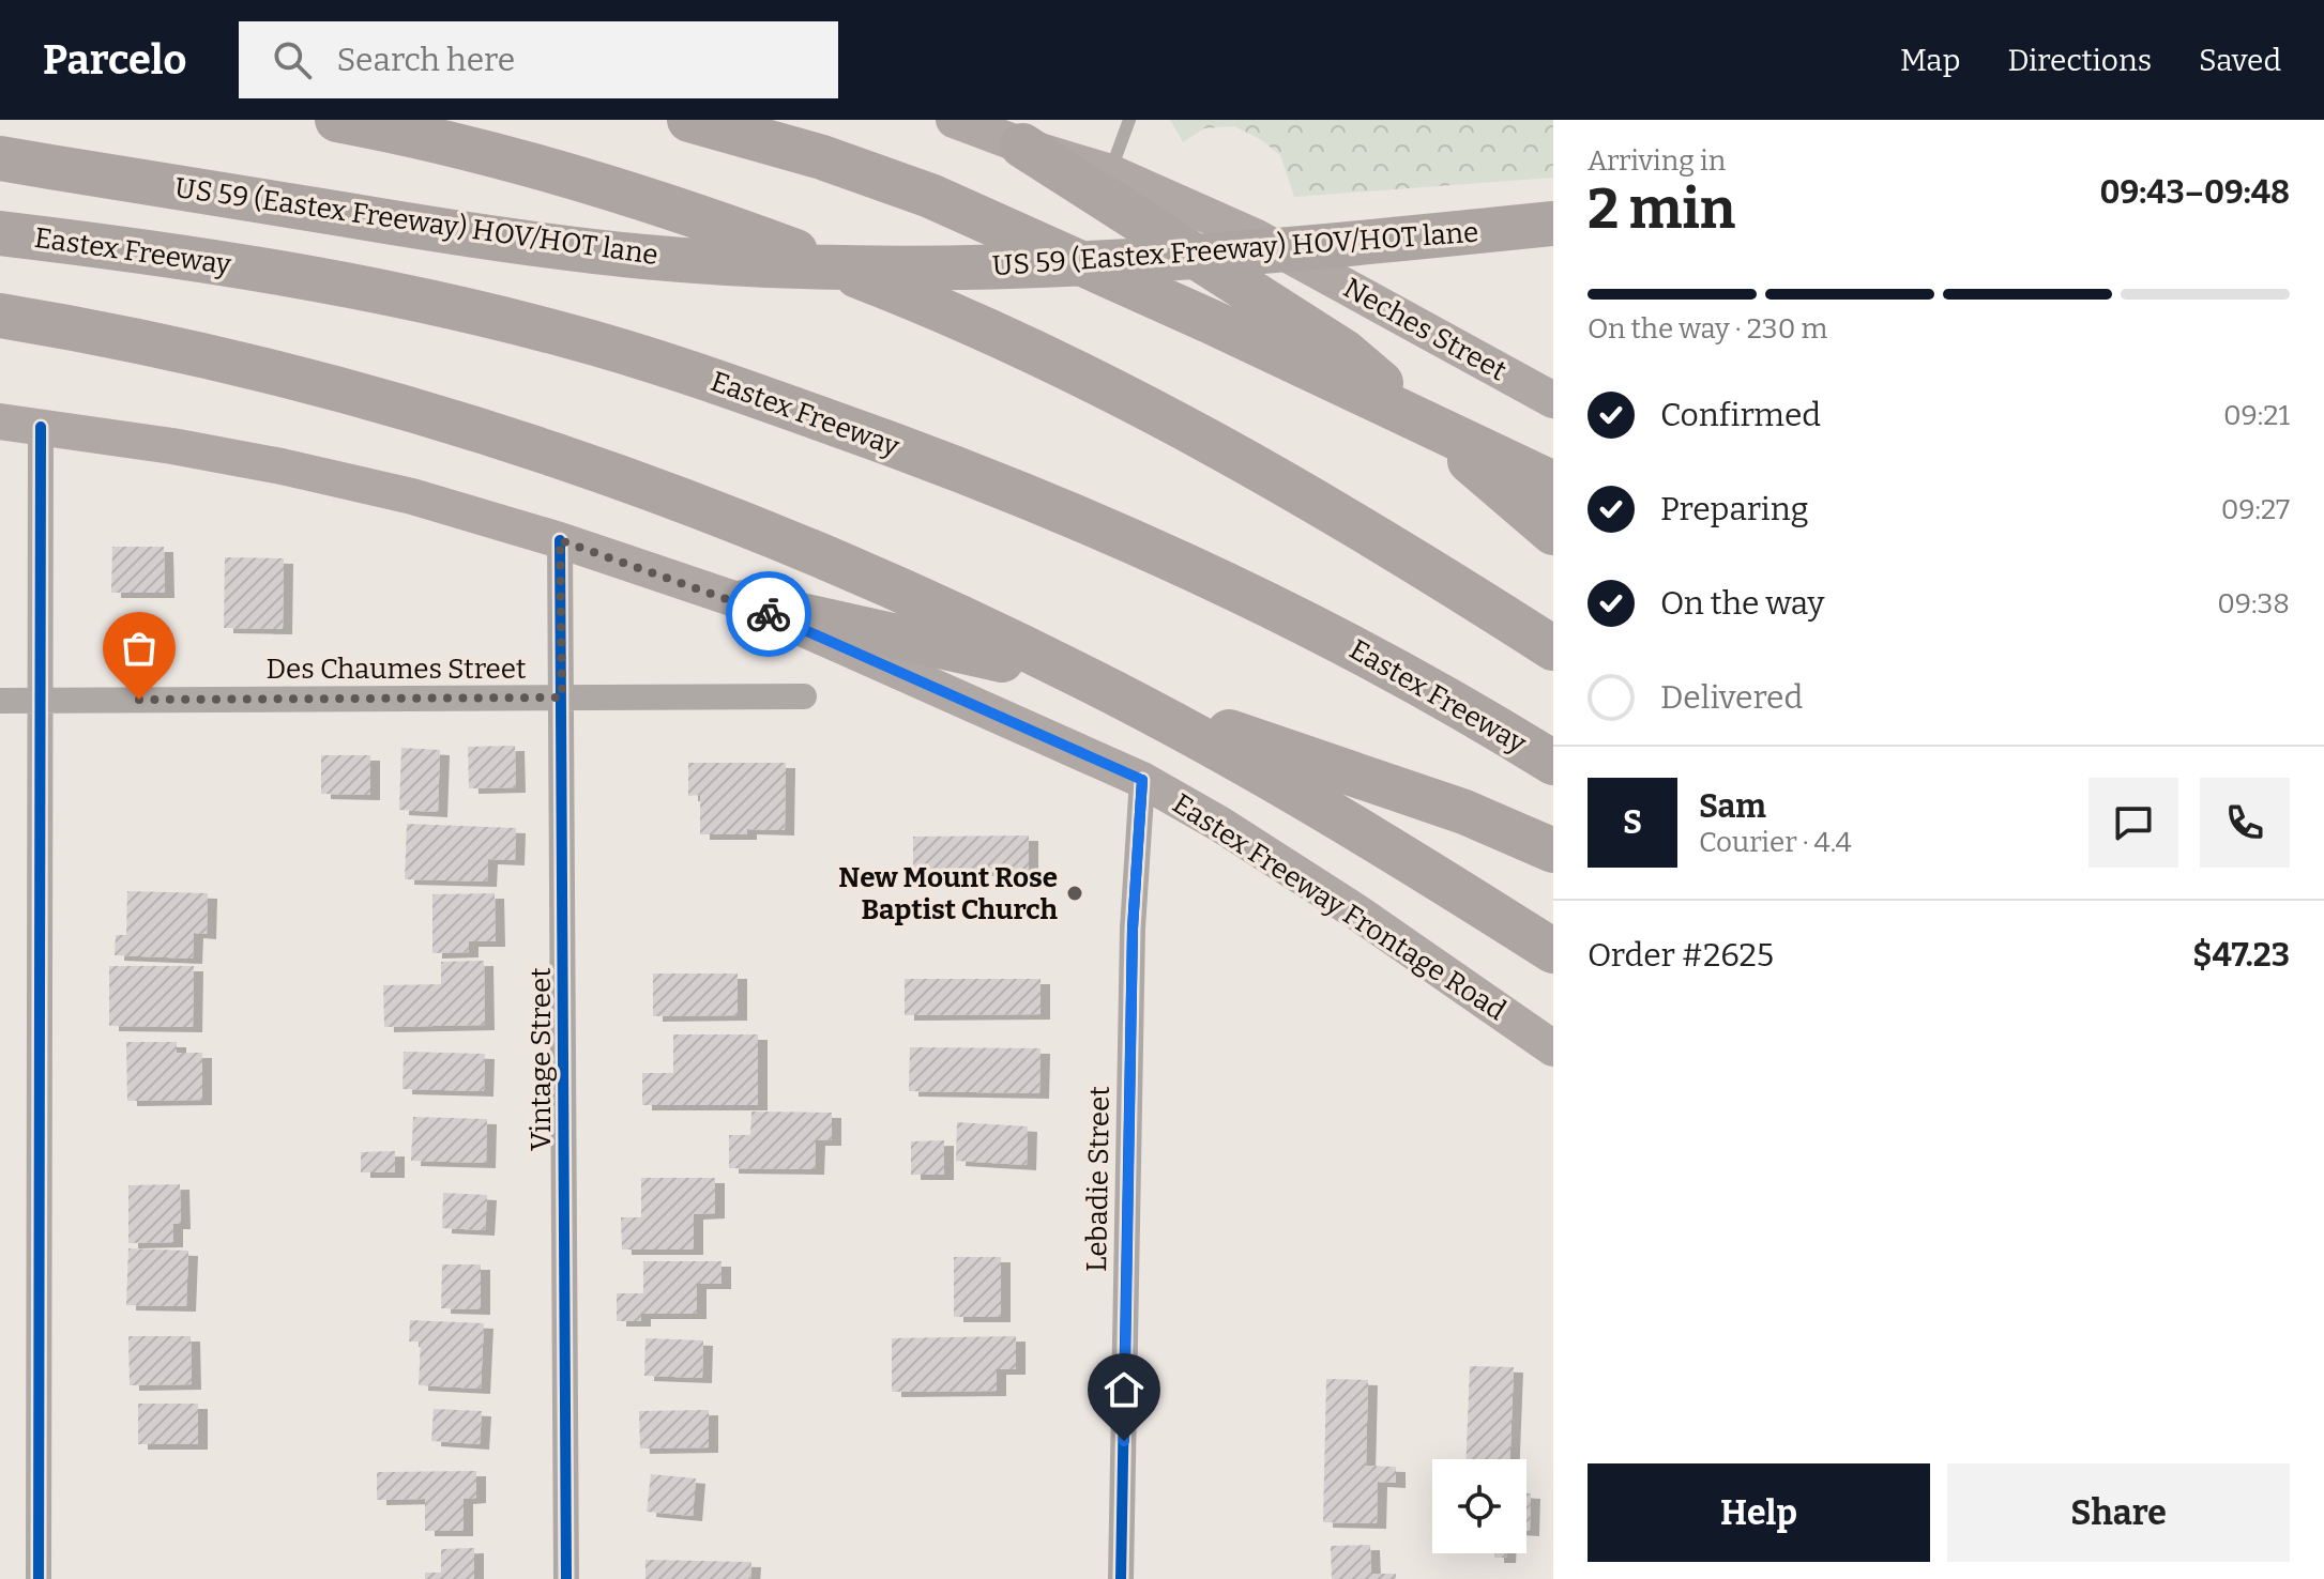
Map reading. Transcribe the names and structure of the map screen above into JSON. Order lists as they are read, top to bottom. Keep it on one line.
{"streets":{"highway":["US 59 (Eastex Freeway) HOV/HOT lane","Eastex Freeway"],"main road":["Neches Street","Eastex Freeway Frontage Road"],"street":["Des Chaumes Street","Vintage Street","Lebadie Street"]},"crossings":[["Des Chaumes Street","Vintage Street"],["Eastex Freeway Frontage Road","Vintage Street"],["Eastex Freeway Frontage Road","Lebadie Street"]],"places":["New Mount Rose Baptist Church"],"page":{"header":"Parcelo","search":"Search here","nav":["Map","Directions","Saved"],"heading":["2 min","Arriving in","09:43–09:48"],"panel":["Sam","Courier · 4.4","Order #2625","$47.23"],"bar":"On the way · 230 m","list":[["Confirmed","09:21"],["Preparing","09:27"],["On the way","09:38"],"Delivered"],"round":"S","buttons":["Help","Share"]}}
